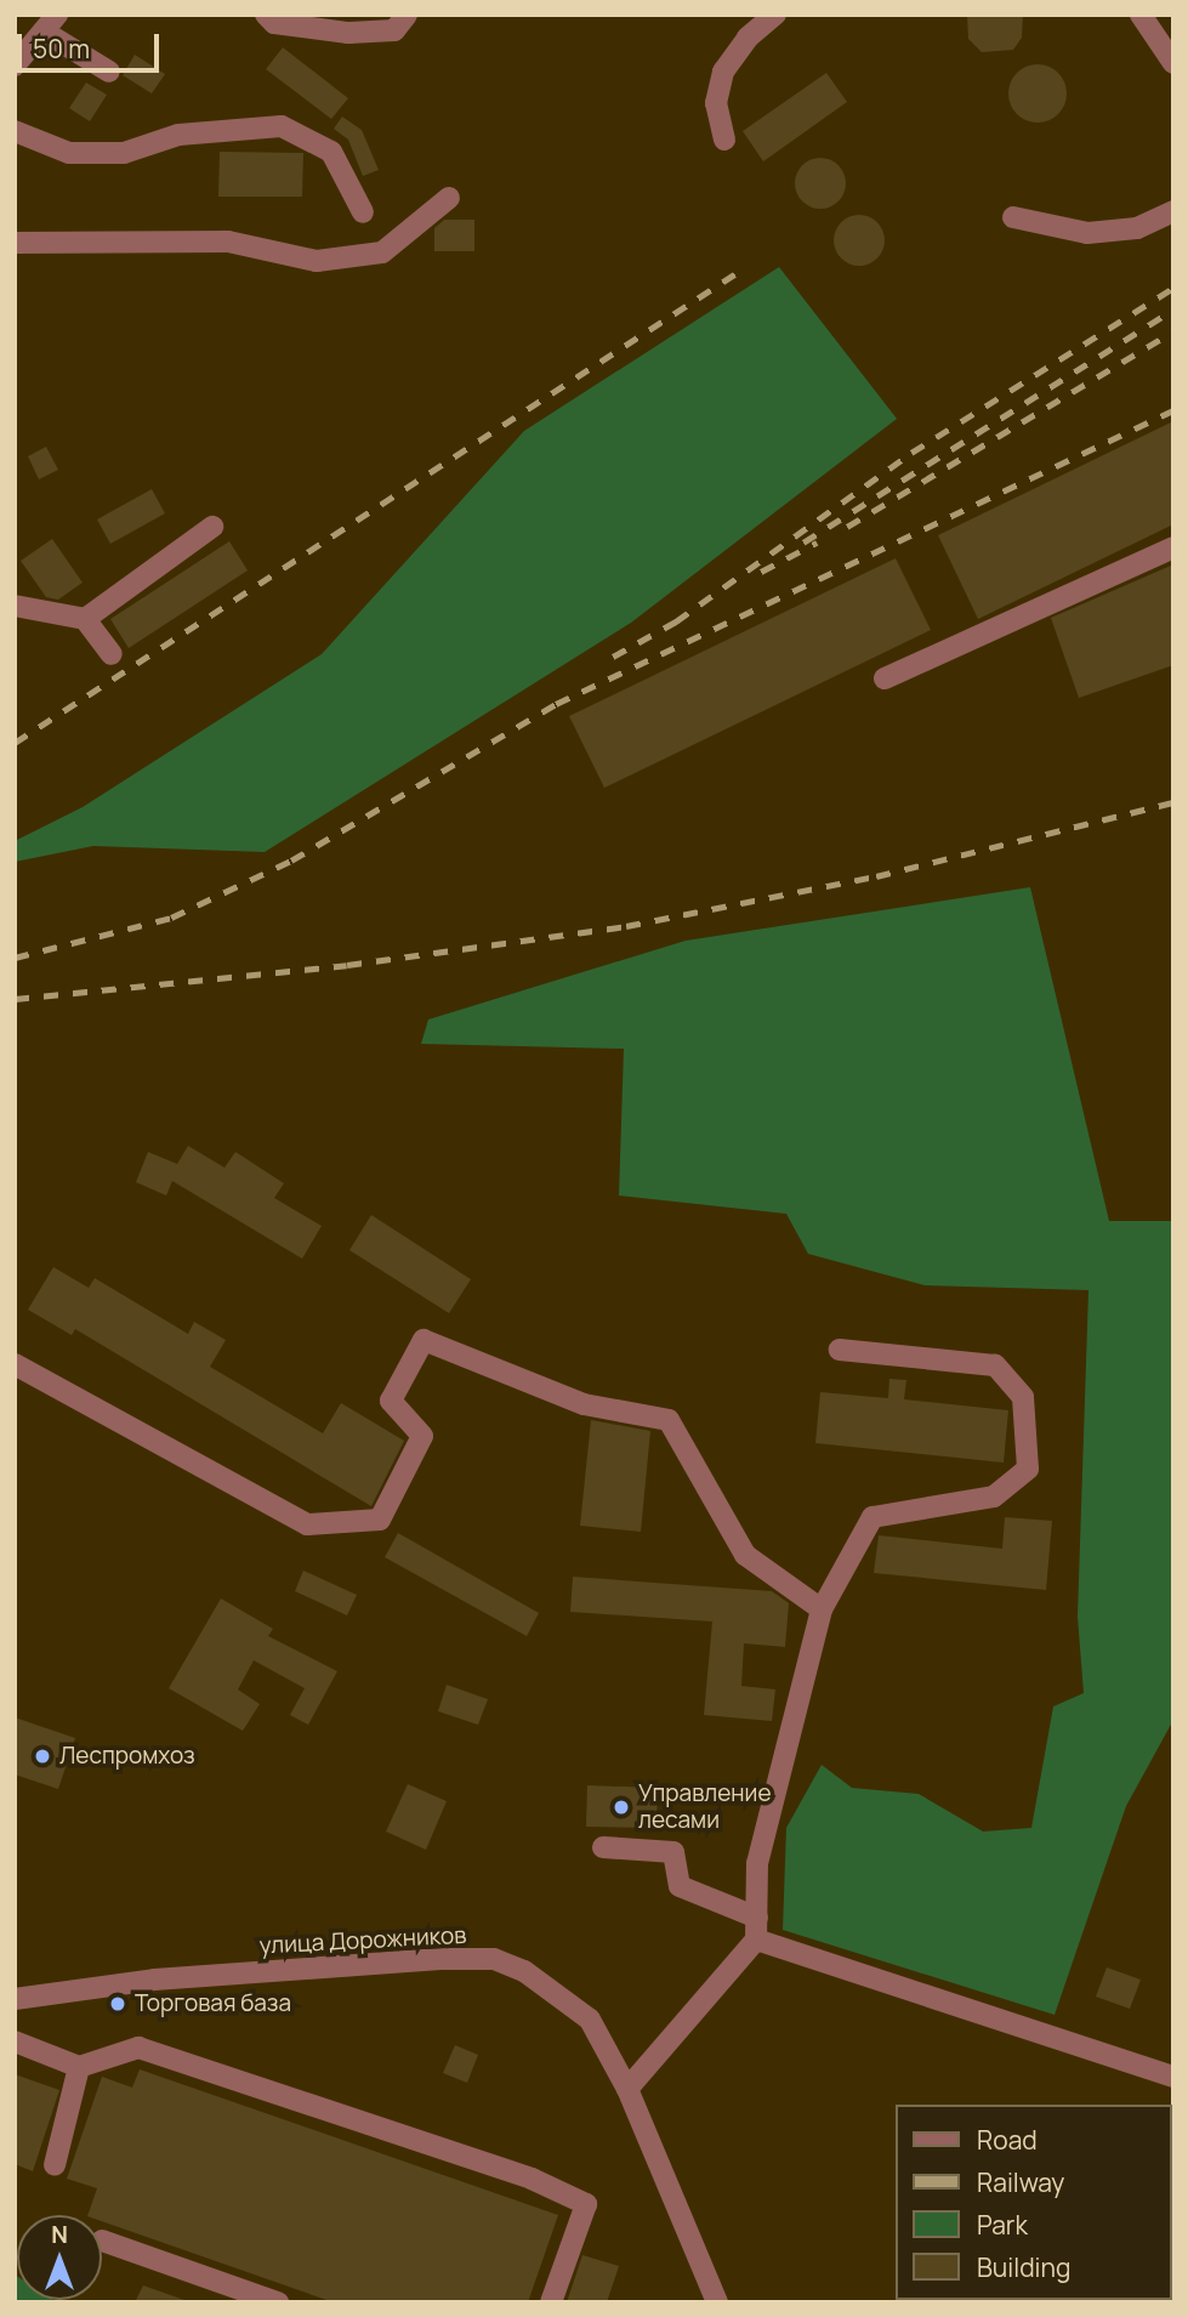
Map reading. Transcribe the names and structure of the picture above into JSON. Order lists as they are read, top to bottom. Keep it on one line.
{"streets":{"street":["улица Дорожников"]},"places":["Леспромхоз","Управление лесами","Торговая база"],"legend":["Road","Railway","Park","Building"],"scale_bar":"50 m","north":"top"}
